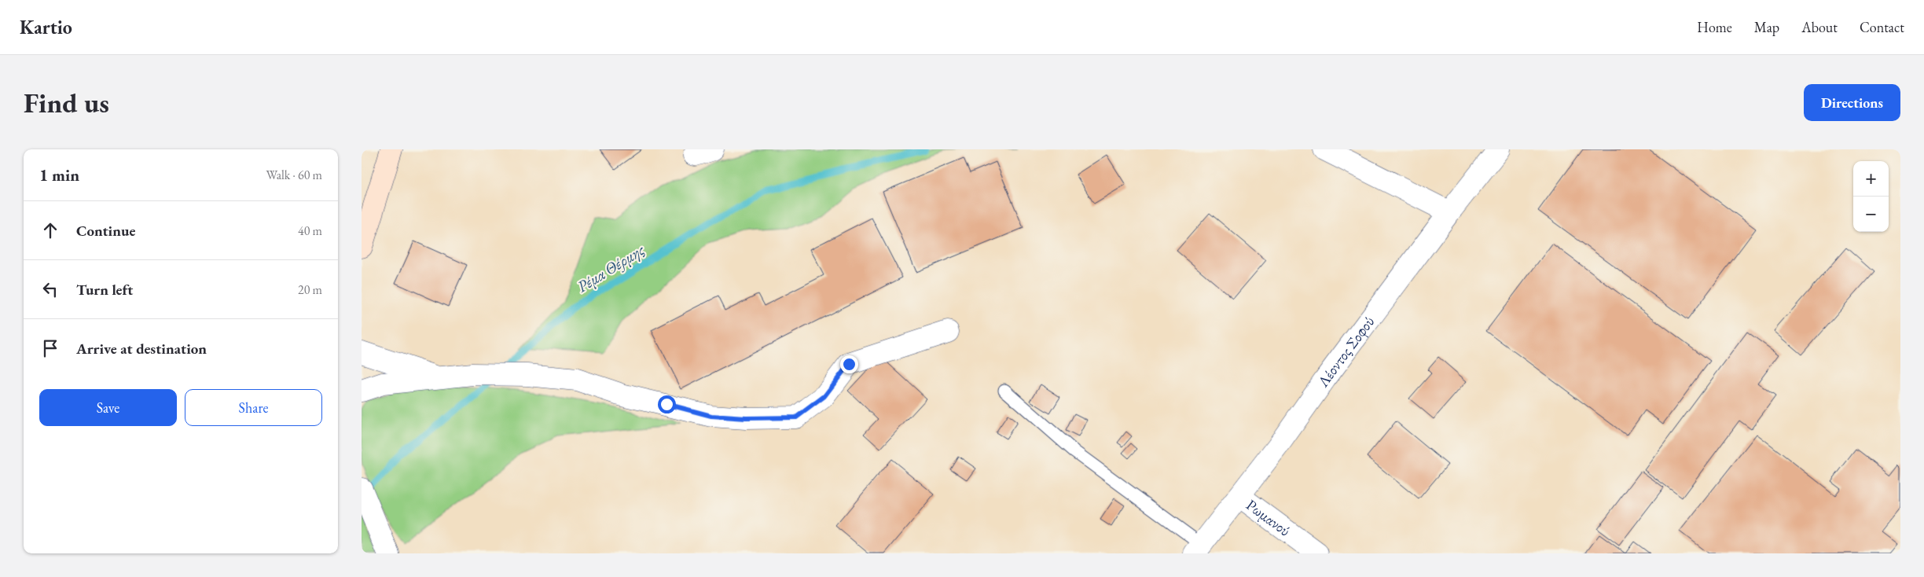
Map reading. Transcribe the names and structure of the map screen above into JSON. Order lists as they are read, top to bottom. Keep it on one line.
{"streets":{"street":["Λέοντος Σοφού","Ρωμανού"]},"crossings":[["Λέοντος Σοφού","Ρωμανού"]],"water":["Ρέμα Θέρμης"],"page":{"header":"Kartio","nav":["Home","Map","About","Contact"],"buttons":["Directions",["Save","Share"]],"title":"Find us","heading":["1 min","Walk · 60 m"],"map_buttons":["+","−"],"list":[["Continue","40 m"],["Turn left","20 m"],"Arrive at destination"]}}
